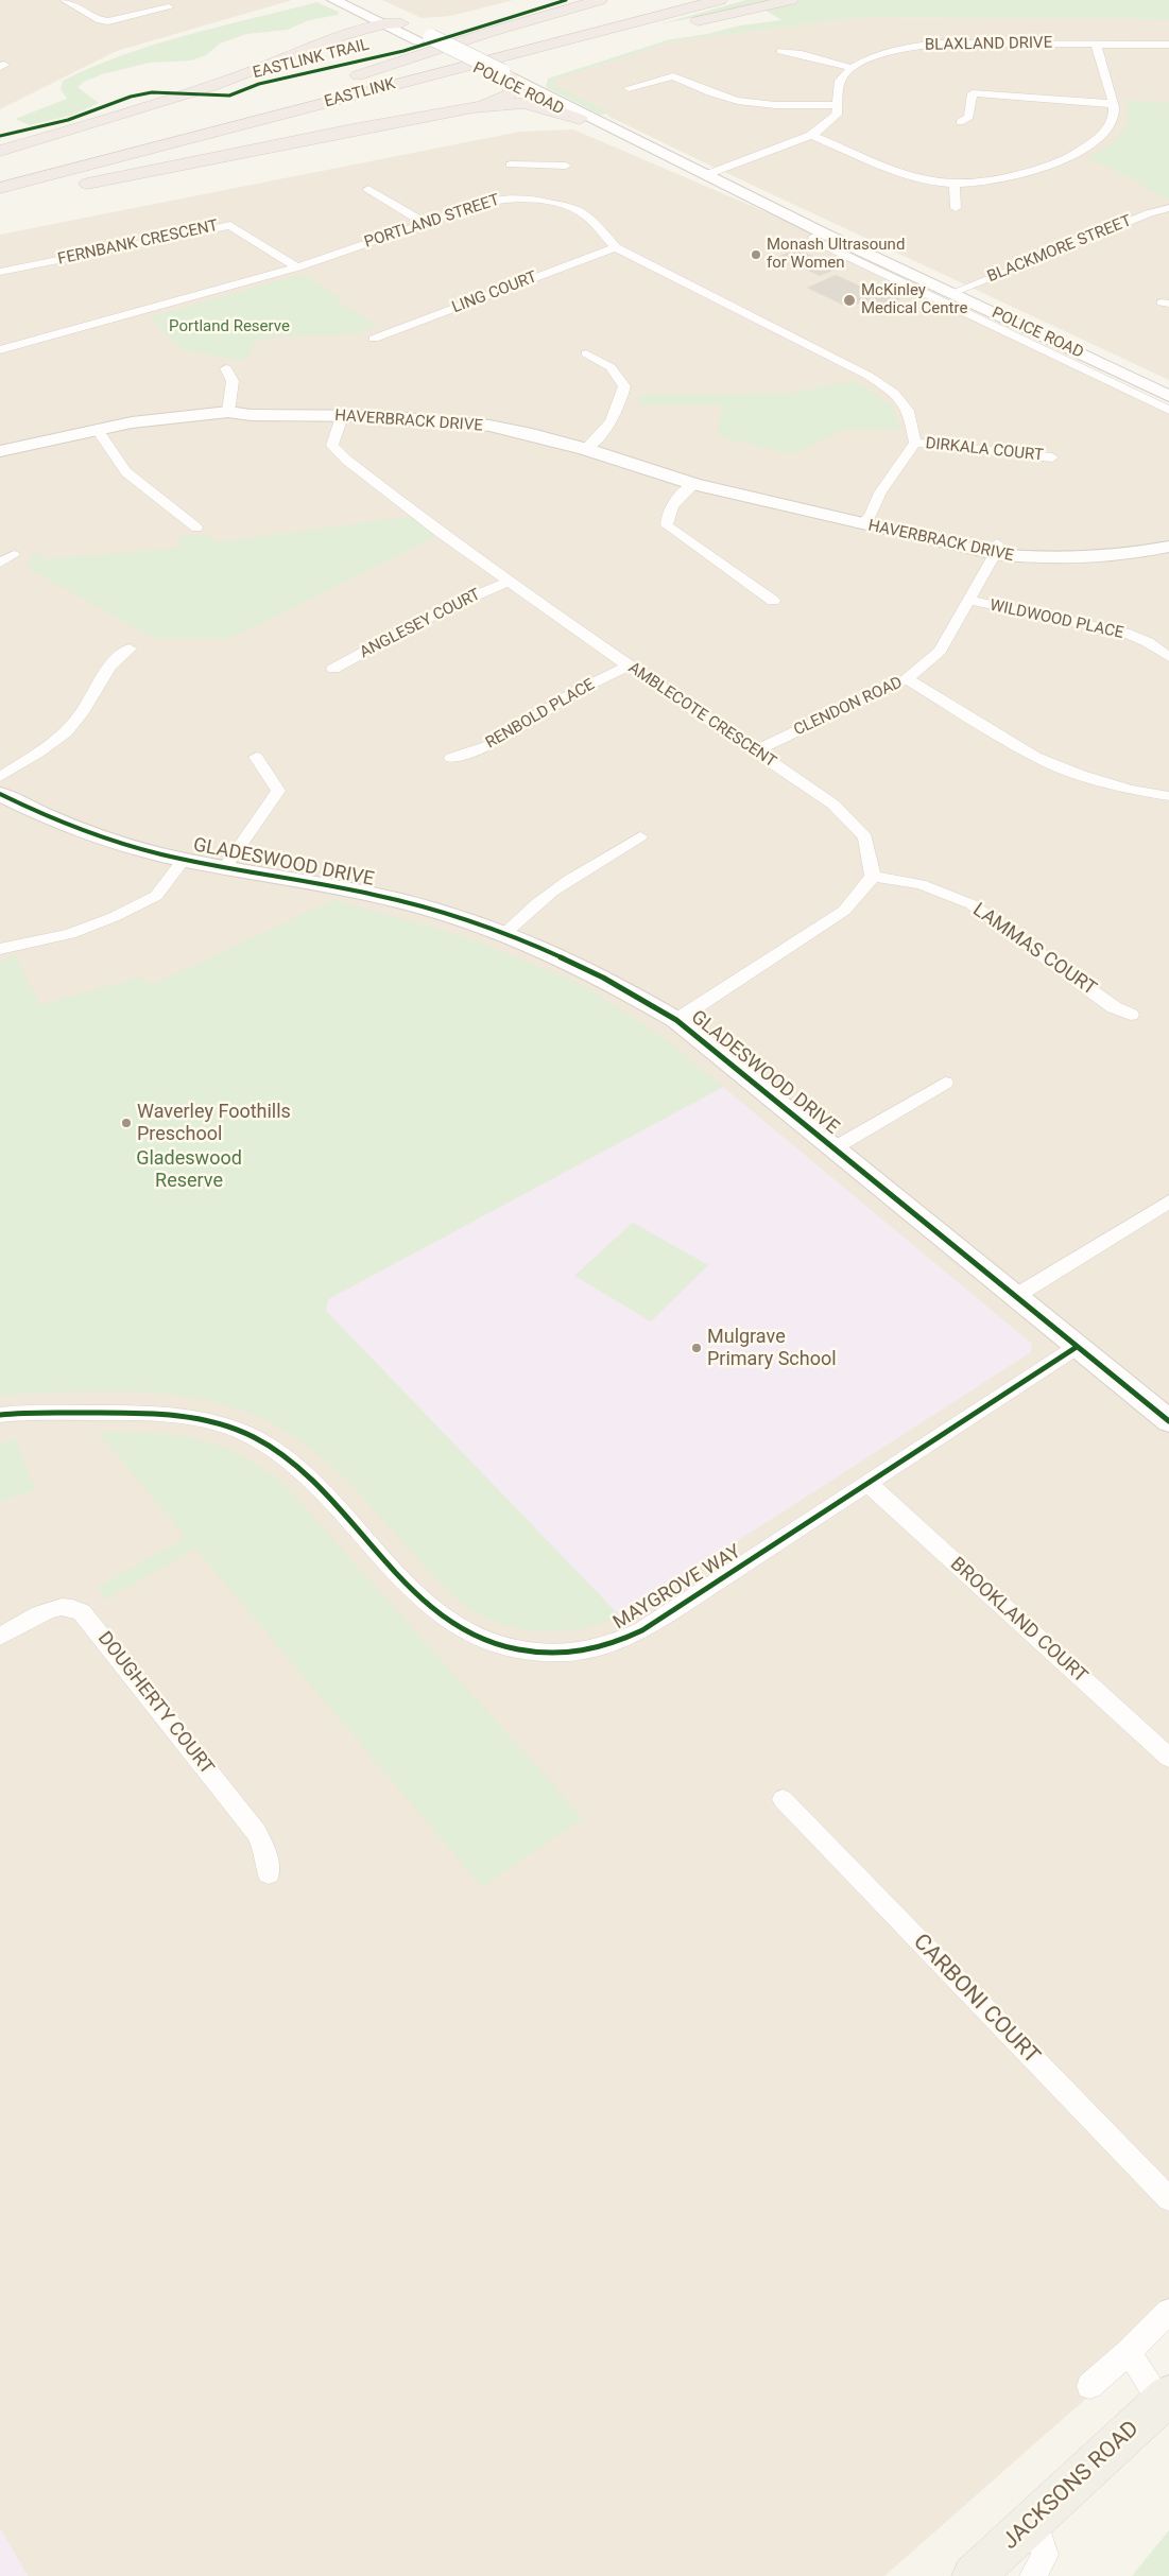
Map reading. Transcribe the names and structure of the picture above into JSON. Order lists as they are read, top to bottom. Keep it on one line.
{"streets":{"highway":["EASTLINK"],"main road":["JACKSONS ROAD"],"street":["BLAXLAND DRIVE","POLICE ROAD","PORTLAND STREET","FERNBANK CRESCENT","BLACKMORE STREET","LING COURT","HAVERBRACK DRIVE","DIRKALA COURT","WILDWOOD PLACE","ANGLESEY COURT","CLENDON ROAD","RENBOLD PLACE","AMBLECOTE CRESCENT","GLADESWOOD DRIVE","LAMMAS COURT","MAYGROVE WAY","BROOKLAND COURT","DOUGHERTY COURT","CARBONI COURT"],"cycle path":["EASTLINK TRAIL"]},"crossings":[["POLICE ROAD","BLACKMORE STREET"],["PORTLAND STREET","FERNBANK CRESCENT"],["PORTLAND STREET","LING COURT"],["PORTLAND STREET","DIRKALA COURT"],["HAVERBRACK DRIVE","CLENDON ROAD"],["HAVERBRACK DRIVE","AMBLECOTE CRESCENT"],["WILDWOOD PLACE","CLENDON ROAD"],["ANGLESEY COURT","AMBLECOTE CRESCENT"],["CLENDON ROAD","AMBLECOTE CRESCENT"],["RENBOLD PLACE","AMBLECOTE CRESCENT"],["AMBLECOTE CRESCENT","LAMMAS COURT"],["GLADESWOOD DRIVE","MAYGROVE WAY"],["MAYGROVE WAY","BROOKLAND COURT"]],"parks":["Portland Reserve","Gladeswood Reserve"],"places":["Monash Ultrasound for Women","McKinley Medical Centre","Waverley Foothills Preschool","Mulgrave Primary School"]}
